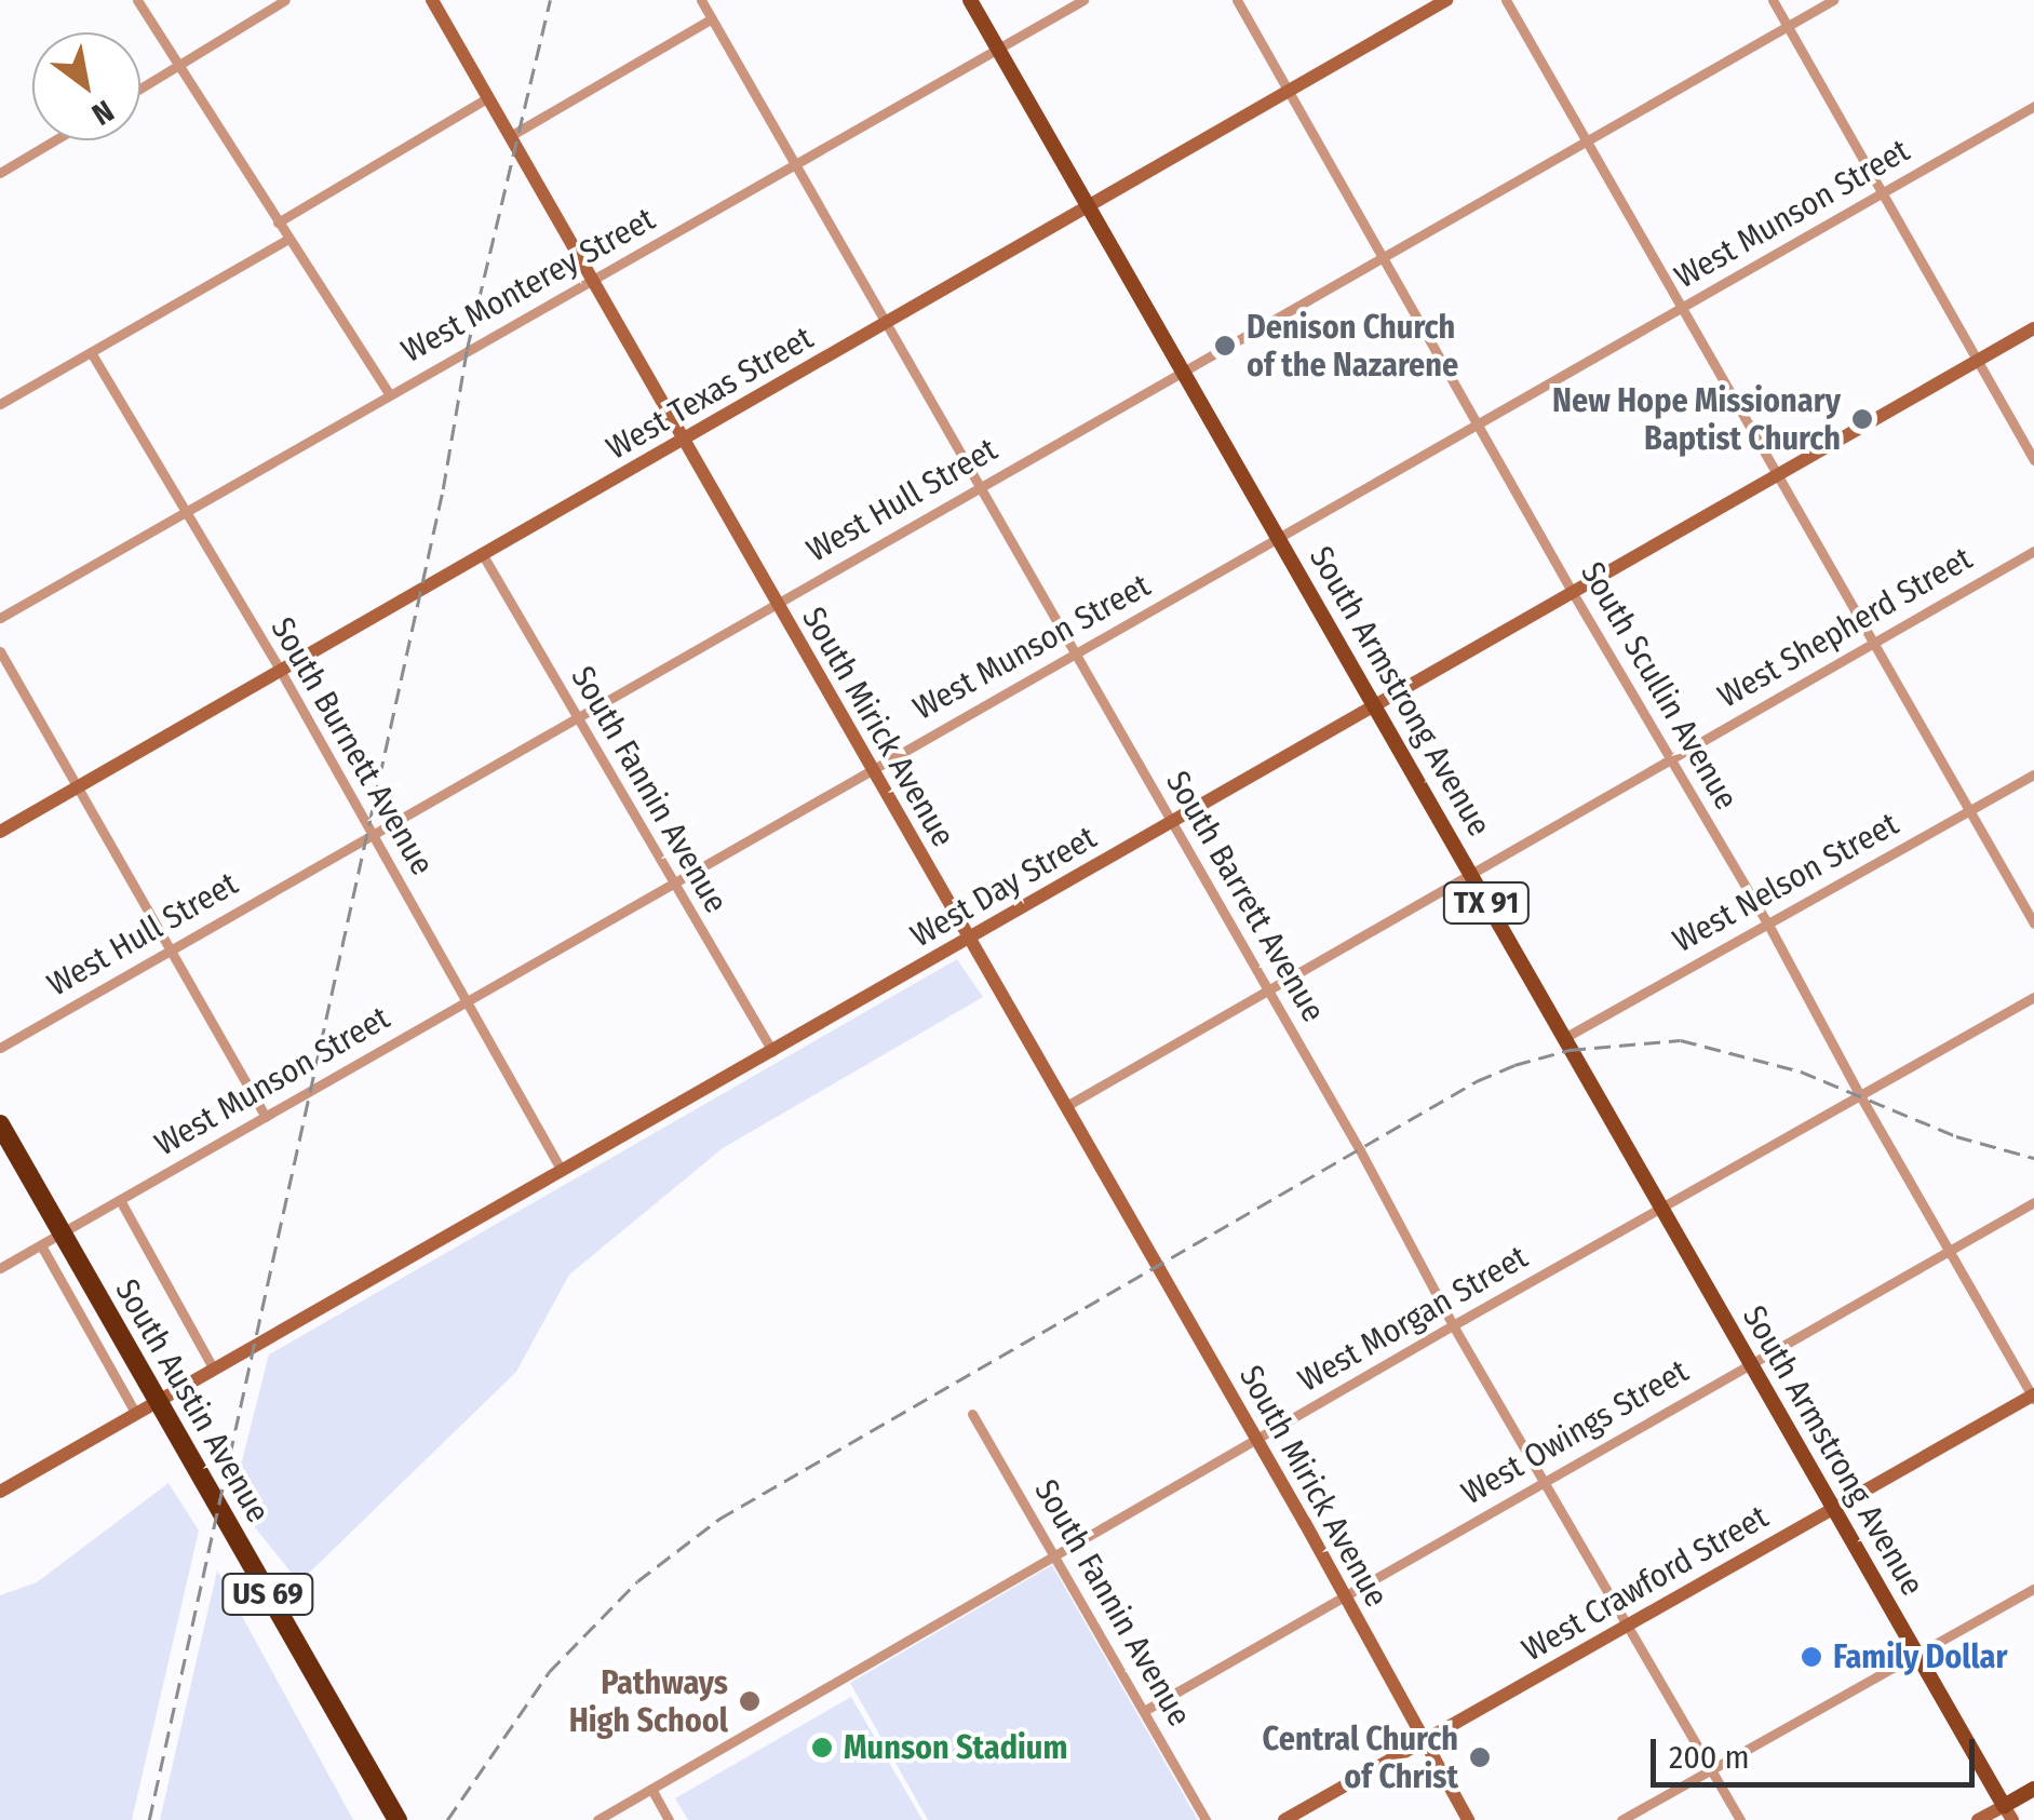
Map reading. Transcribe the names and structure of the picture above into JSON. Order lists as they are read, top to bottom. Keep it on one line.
{"streets":{"highway":["South Austin Avenue","US 69"],"main road":["South Armstrong Avenue","TX 91"],"street":["West Munson Street","West Monterey Street","West Texas Street","West Hull Street","West Shepherd Street","South Scullin Avenue","South Mirick Avenue","South Burnett Avenue","South Fannin Avenue","West Nelson Street","West Day Street","South Barrett Avenue","West Morgan Street","West Owings Street","West Crawford Street"]},"crossings":[["West Munson Street","South Scullin Avenue"],["West Munson Street","South Armstrong Avenue"],["West Munson Street","South Mirick Avenue"],["West Munson Street","South Burnett Avenue"],["West Munson Street","South Fannin Avenue"],["West Munson Street","South Barrett Avenue"],["West Munson Street","South Austin Avenue"],["West Monterey Street","South Armstrong Avenue"],["West Monterey Street","South Mirick Avenue"],["West Monterey Street","South Burnett Avenue"],["West Monterey Street","South Barrett Avenue"],["West Texas Street","South Scullin Avenue"],["West Texas Street","South Armstrong Avenue"],["West Texas Street","South Mirick Avenue"],["West Texas Street","South Burnett Avenue"],["West Texas Street","South Fannin Avenue"],["West Texas Street","South Barrett Avenue"],["West Hull Street","South Scullin Avenue"],["West Hull Street","South Armstrong Avenue"],["West Hull Street","South Mirick Avenue"],["West Hull Street","South Burnett Avenue"],["West Hull Street","South Fannin Avenue"],["West Hull Street","South Barrett Avenue"],["West Shepherd Street","South Scullin Avenue"],["West Shepherd Street","South Armstrong Avenue"],["West Shepherd Street","South Mirick Avenue"],["West Shepherd Street","South Barrett Avenue"],["South Scullin Avenue","West Nelson Street"],["South Scullin Avenue","West Day Street"],["South Scullin Avenue","West Morgan Street"],["South Scullin Avenue","West Owings Street"],["South Scullin Avenue","West Crawford Street"],["South Armstrong Avenue","West Nelson Street"],["South Armstrong Avenue","West Day Street"],["South Armstrong Avenue","West Morgan Street"],["South Armstrong Avenue","West Owings Street"],["South Armstrong Avenue","West Crawford Street"],["South Mirick Avenue","West Day Street"],["South Mirick Avenue","West Morgan Street"],["South Mirick Avenue","West Owings Street"],["South Mirick Avenue","West Crawford Street"],["South Burnett Avenue","West Day Street"],["South Fannin Avenue","West Day Street"],["South Fannin Avenue","West Morgan Street"],["South Fannin Avenue","West Owings Street"],["West Day Street","South Barrett Avenue"],["South Barrett Avenue","West Morgan Street"],["South Barrett Avenue","West Owings Street"],["South Barrett Avenue","West Crawford Street"]],"places":["Denison Church of the Nazarene","New Hope Missionary Baptist Church","Family Dollar","Pathways High School","Munson Stadium","Central Church of Christ"],"scale_bar":"200 m","north":"bottom right"}
